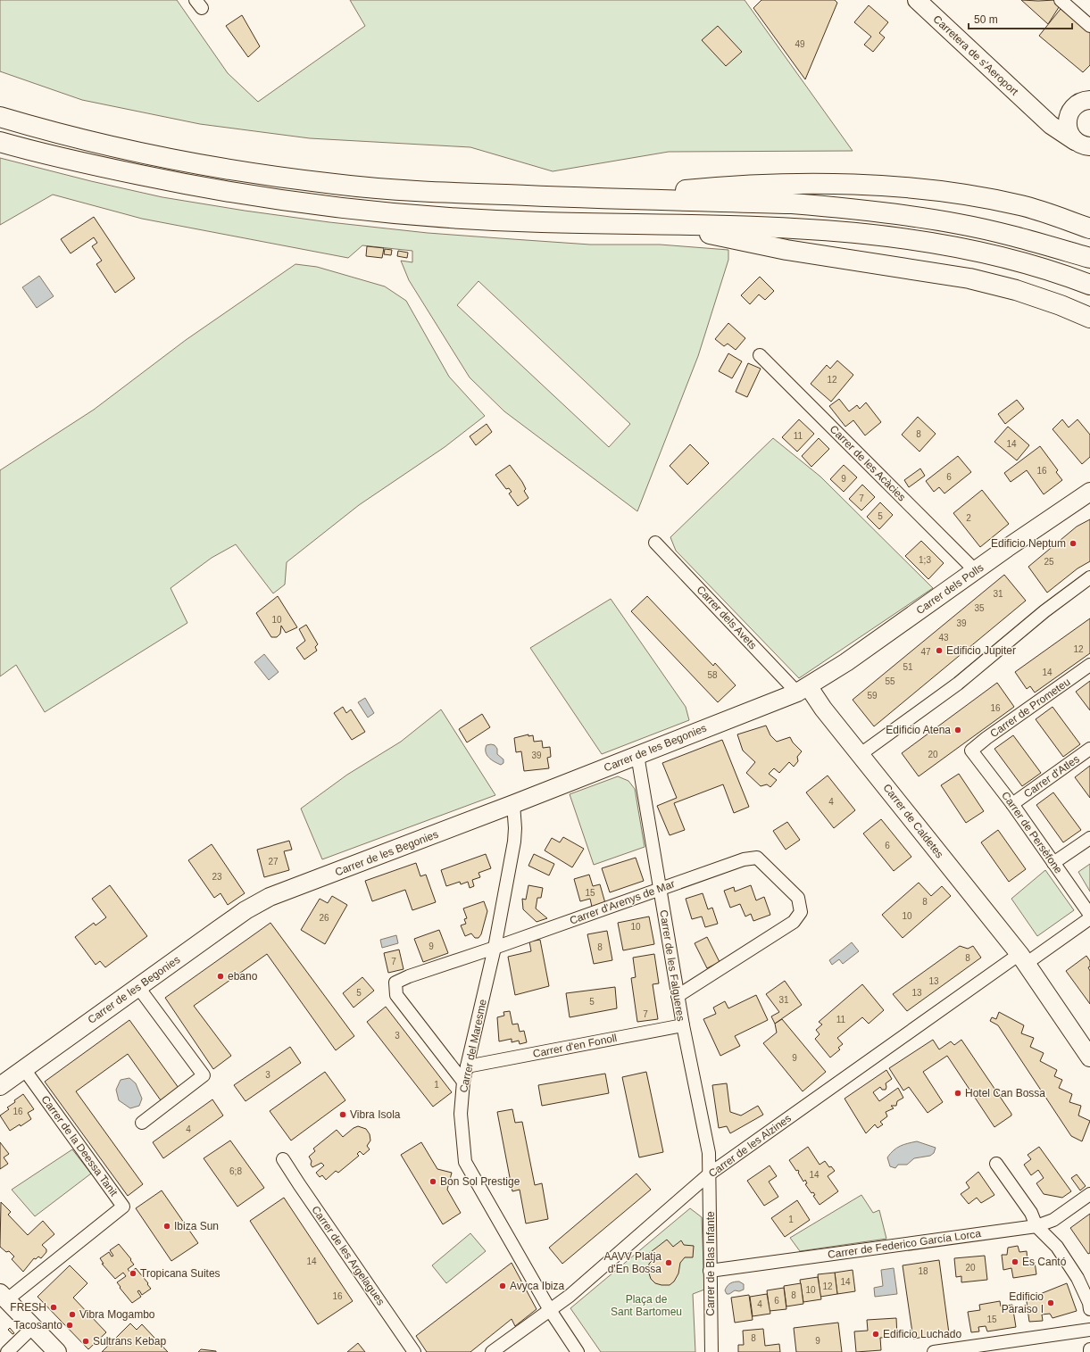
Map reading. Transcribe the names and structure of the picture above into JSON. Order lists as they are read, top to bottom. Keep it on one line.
{"streets":{"street":["Carretera de s'Aeroport","Carrer de les Acàcies","Carrer dels Polls","Carrer dels Avets","Carrer de Prometeu","Carrer de les Begonies","Carrer d'Atles","Carrer de Caldetes","Carrer de Persèfone","Carrer d'Arenys de Mar","Carrer de les Falgueres","Carrer del Maresme","Carrer d'en Fonoll","Carrer de la Deessa Tanit","Carrer de les Alzines","Carrer de Federico García Lorca","Carrer de les Argelagues","Carrer de Blas Infante"]},"crossings":[["Carrer de les Acàcies","Carrer dels Polls"],["Carrer dels Polls","Carrer dels Avets"],["Carrer dels Polls","Carrer de les Begonies"],["Carrer dels Polls","Carrer de Caldetes"],["Carrer dels Avets","Carrer de les Begonies"],["Carrer dels Avets","Carrer de Caldetes"],["Carrer de Prometeu","Carrer de Persèfone"],["Carrer de les Begonies","Carrer de Caldetes"],["Carrer de les Begonies","Carrer de les Falgueres"],["Carrer de les Begonies","Carrer del Maresme"],["Carrer de les Begonies","Carrer de la Deessa Tanit"],["Carrer d'Atles","Carrer de Persèfone"],["Carrer de Caldetes","Carrer de les Alzines"],["Carrer d'Arenys de Mar","Carrer de les Falgueres"],["Carrer d'Arenys de Mar","Carrer del Maresme"],["Carrer de les Falgueres","Carrer d'en Fonoll"],["Carrer de les Falgueres","Carrer de les Alzines"],["Carrer de les Falgueres","Carrer de Blas Infante"],["Carrer del Maresme","Carrer d'en Fonoll"],["Carrer del Maresme","Carrer de les Alzines"],["Carrer de les Alzines","Carrer de Blas Infante"],["Carrer de Federico García Lorca","Carrer de Blas Infante"]],"parks":["Plaça de Sant Bartomeu"],"places":["Edificio Neptum","Edificio Jupiter","Edificio Atena","ebano","Hotel Can Bossa","Vibra Isola","Bon Sol Prestige","Ibiza Sun","Es Cantó","AAVV Platja d'En Bossa","Tropicana Suites","Avyca Ibiza","Edificio Paraiso I","FRESH","Vibra Mogambo","Tacosanto","Edificio Luchado","Sultrans Kebap"],"house_numbers":["49","12","8","11","14","16","6","9","7","5","2","1;3","25","31","35","10","39","43","12","47","51","14","58","55","59","16","20","39","4","6","27","23","15","8","10","26","10","9","8","8","7","13","5","13","31","5","7","11","3","9","3","1","16","4","6;8","14","1","14","20","18","14","12","10","8","16","6","4","15","8","9"],"scale_bar":"50 m"}
